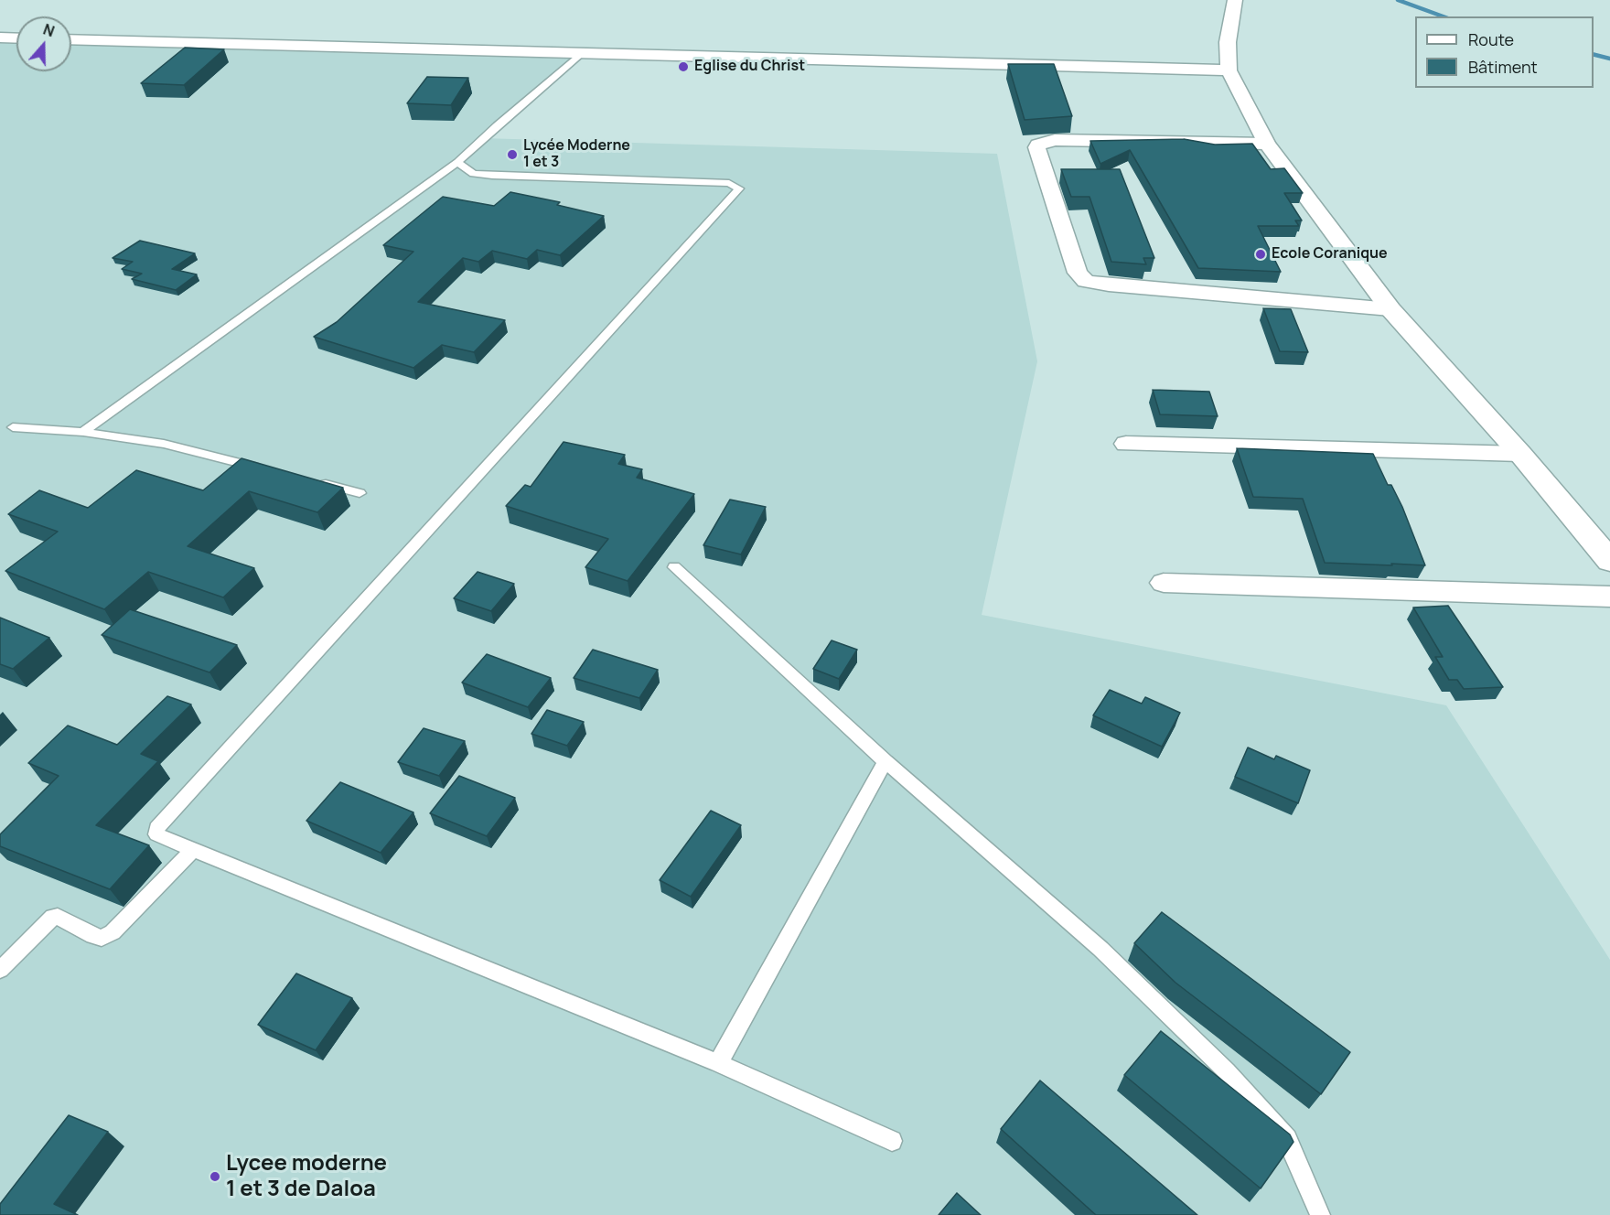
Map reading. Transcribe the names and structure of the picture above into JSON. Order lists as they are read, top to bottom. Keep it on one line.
{"places":["Eglise du Christ","Lycée Moderne 1 et 3","Ecole Coranique","Lycee moderne 1 et 3 de Daloa"],"legend":["Route","Bâtiment"],"north":"top"}
